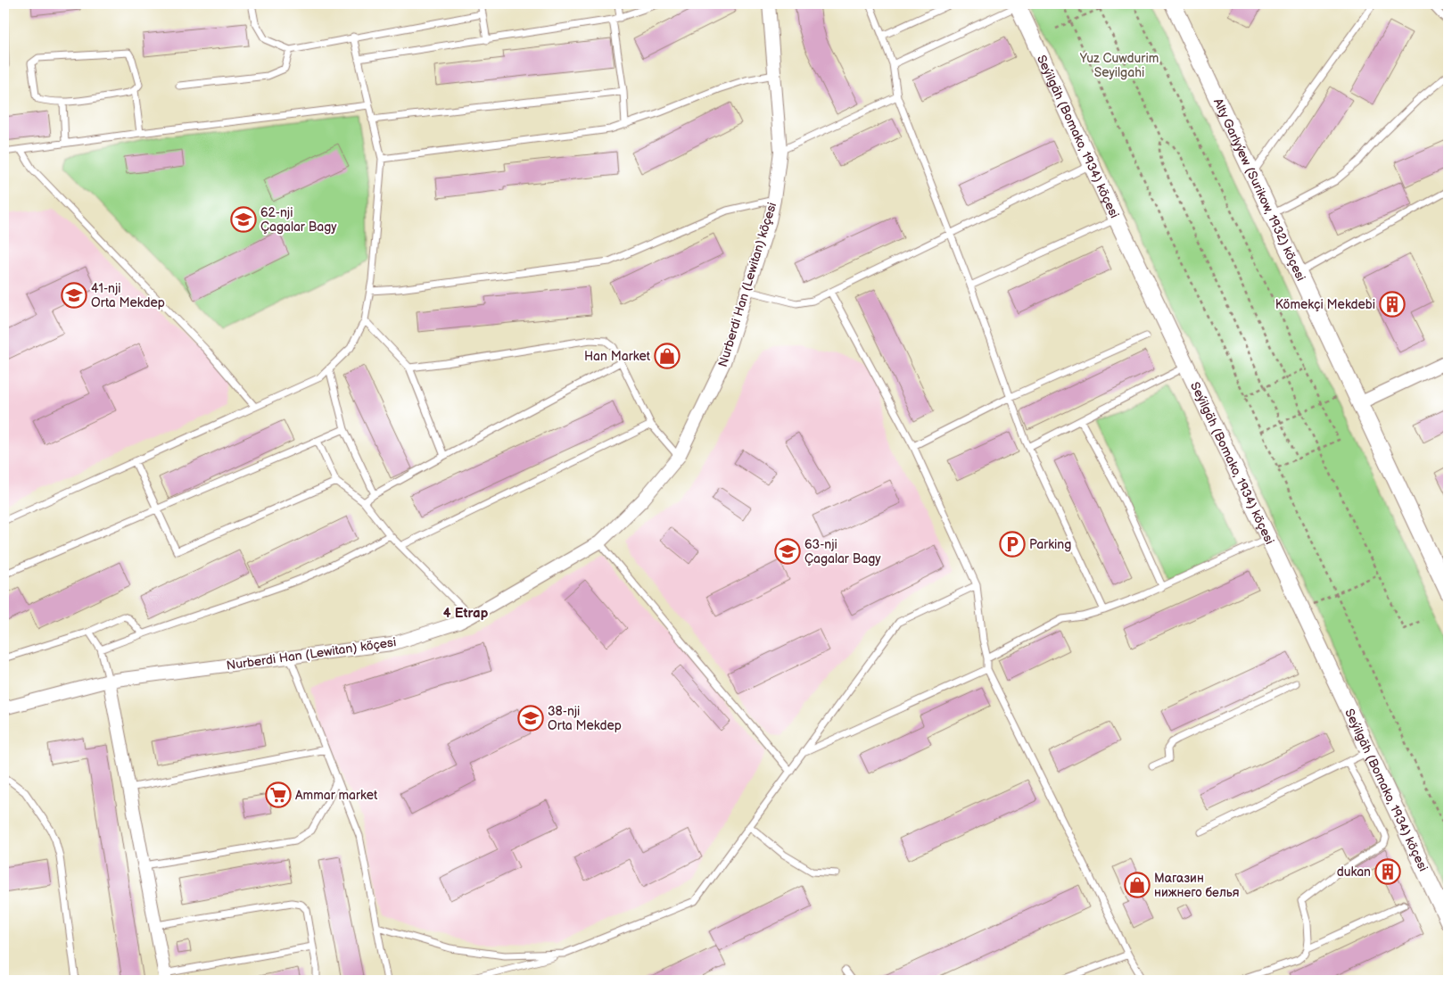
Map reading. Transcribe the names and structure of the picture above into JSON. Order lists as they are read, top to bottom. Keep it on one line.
{"streets":{"street":["Seýilgäh (Bomako, 1934) köçesi","Alty Garlyýew (Surikow, 1932) köçesi","Nurberdi Han (Lewitan) köçesi"]},"districts":["4 Etrap"],"parks":["Yuz Cuwdurim Seyilgahi"],"places":{"school or university":["62-nji Çagalar Bagy","41-nji Orta Mekdep","63-nji Çagalar Bagy","38-nji Orta Mekdep"],"building":["Kömekçi Mekdebi","dukan"],"shop":["Han Market","Магазин нижнего белья"],"parking":["Parking"],"supermarket":["Ammar market"]}}
